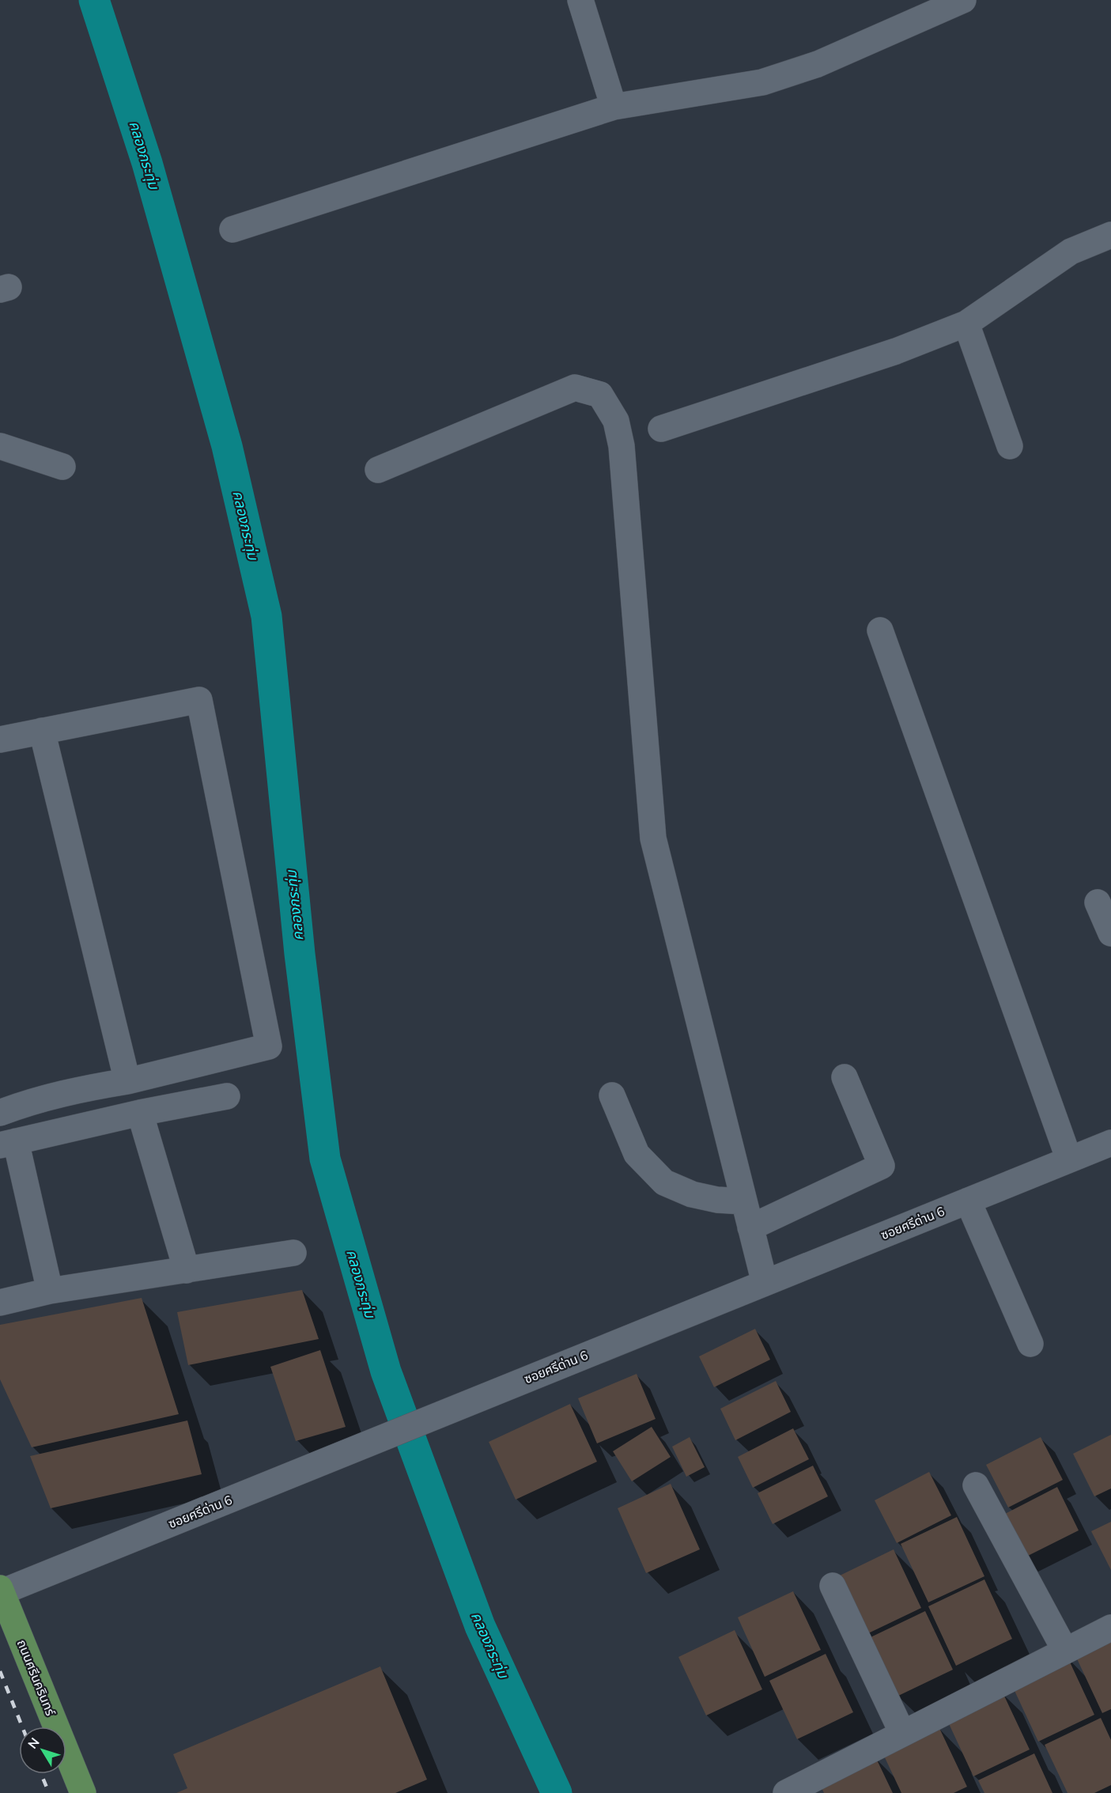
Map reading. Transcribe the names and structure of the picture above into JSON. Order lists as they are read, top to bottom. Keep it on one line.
{"streets":{"main road":["ถนนศรีนครินทร์"],"street":["ซอยศรีด่าน 6"]},"crossings":[["ซอยศรีด่าน 6","ถนนศรีนครินทร์"]],"water":["คลองกระทุ่ม"],"north":"top left"}
